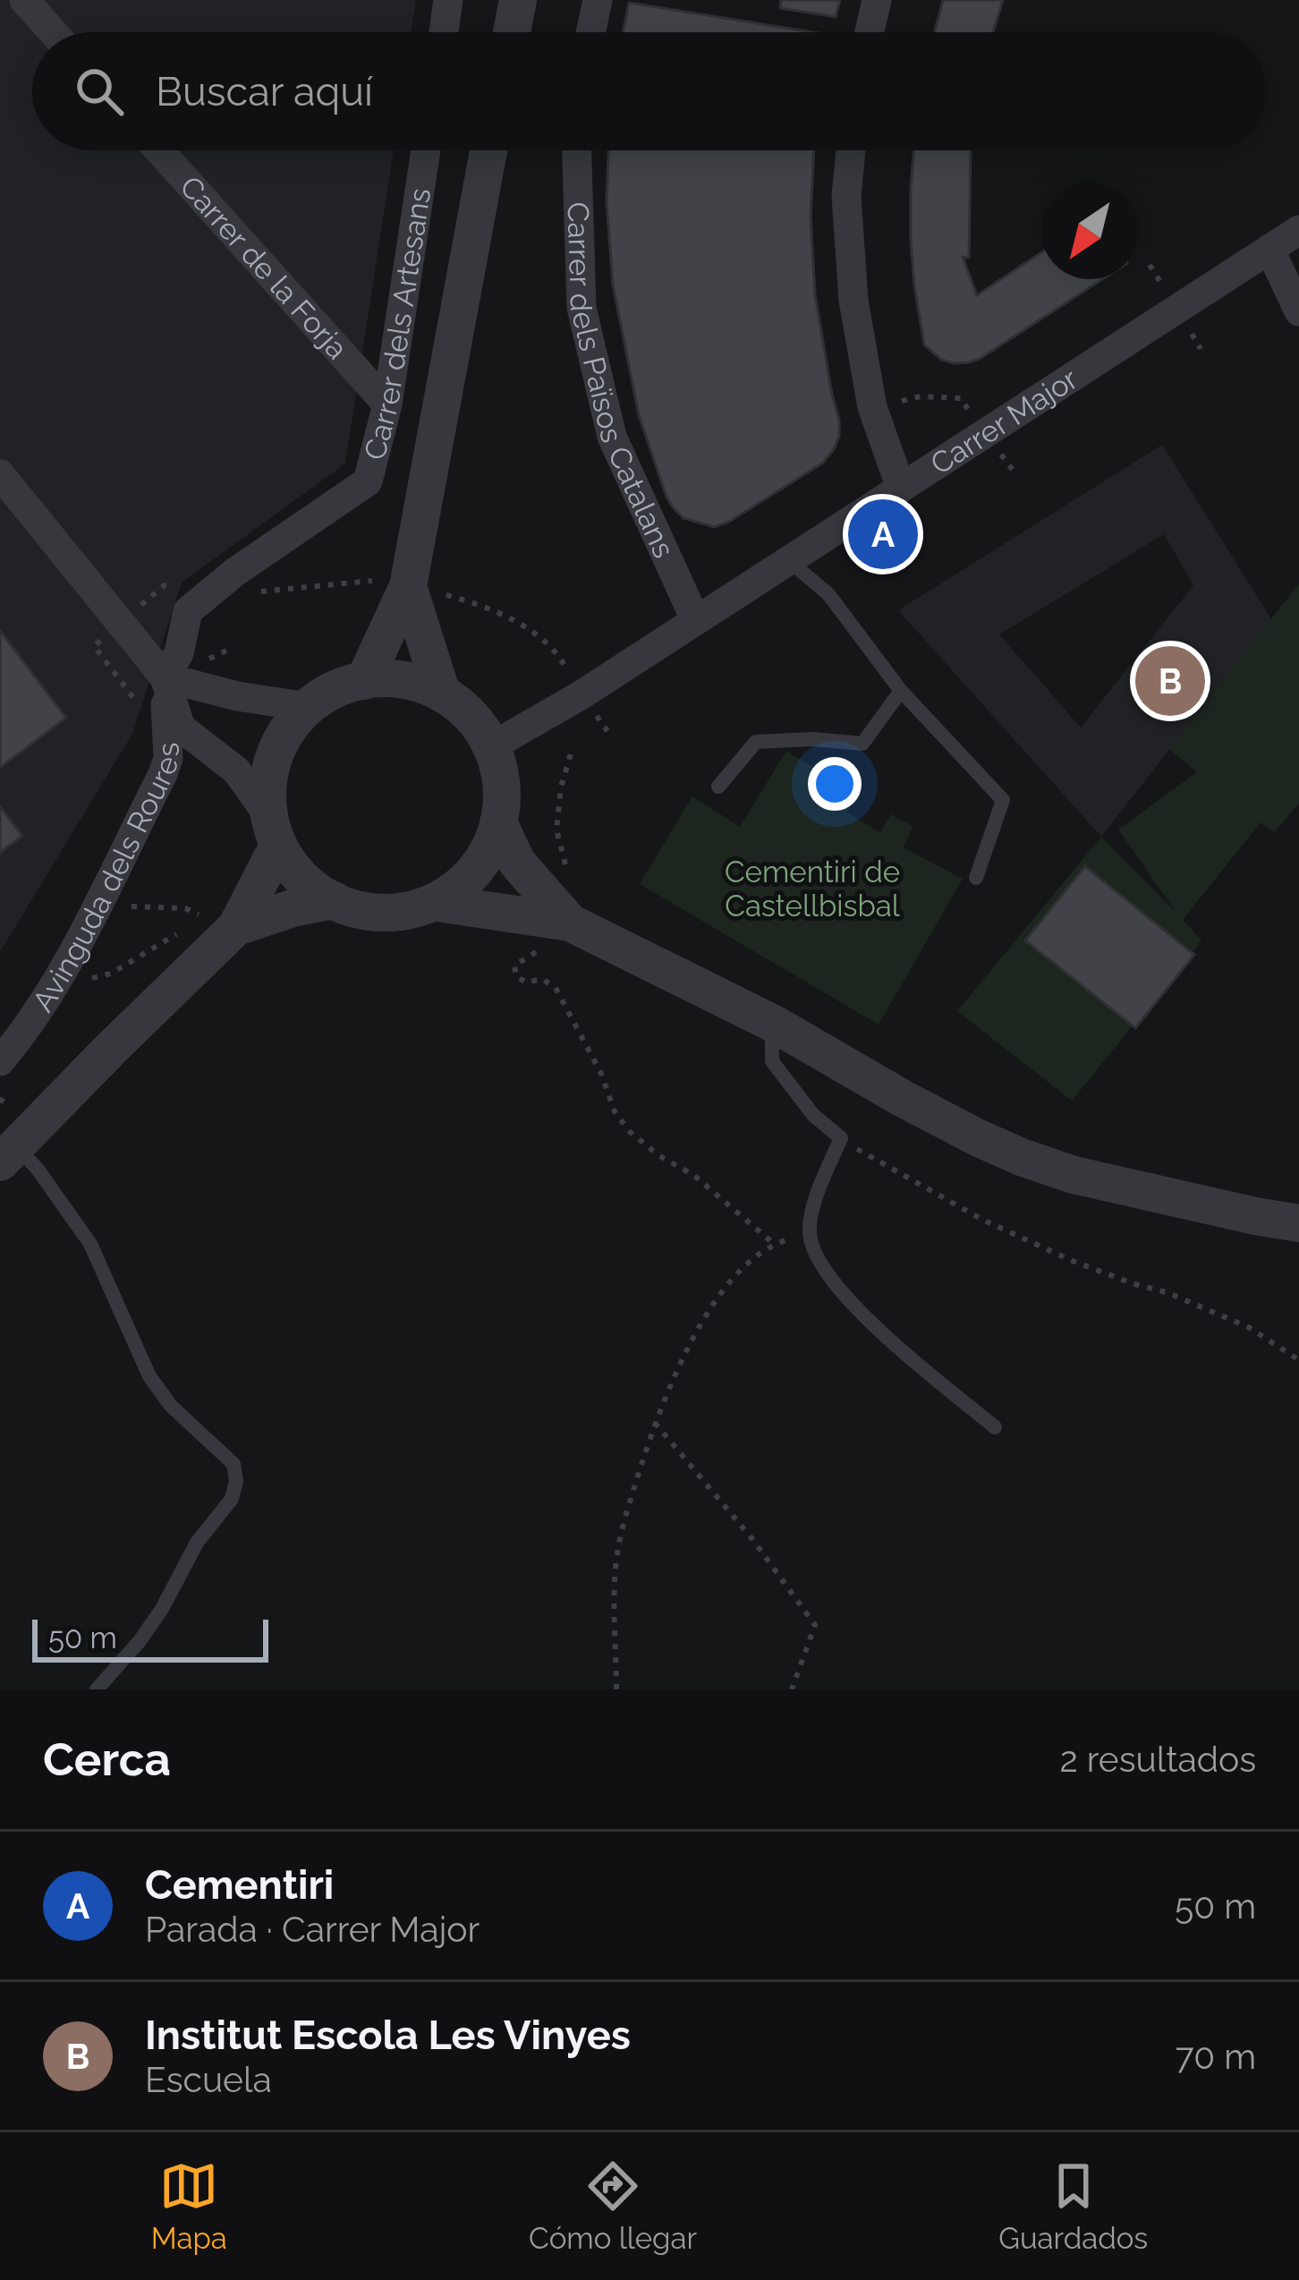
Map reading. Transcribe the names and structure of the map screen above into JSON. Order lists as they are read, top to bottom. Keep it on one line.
{"streets":{"street":["Carrer de la Forja","Carrer dels Artesans","Carrer dels Països Catalans","Carrer Major","Avinguda dels Roures"]},"crossings":[["Carrer de la Forja","Carrer dels Artesans"],["Carrer dels Artesans","Avinguda dels Roures"],["Carrer dels Països Catalans","Carrer Major"]],"parks":["Cementiri de Castellbisbal"],"scale_bar":"50 m","north":"bottom left","page":{"search":"Buscar aquí","pins":["A","B"],"scale":"50 m","heading":["Cerca","2 resultados"],"list":[{"mark":"A","name":"Cementiri","note":"Parada · Carrer Major","value":"50 m"},{"mark":"B","name":"Institut Escola Les Vinyes","note":"Escuela","value":"70 m"}],"nav":["Mapa","Cómo llegar","Guardados"]}}
